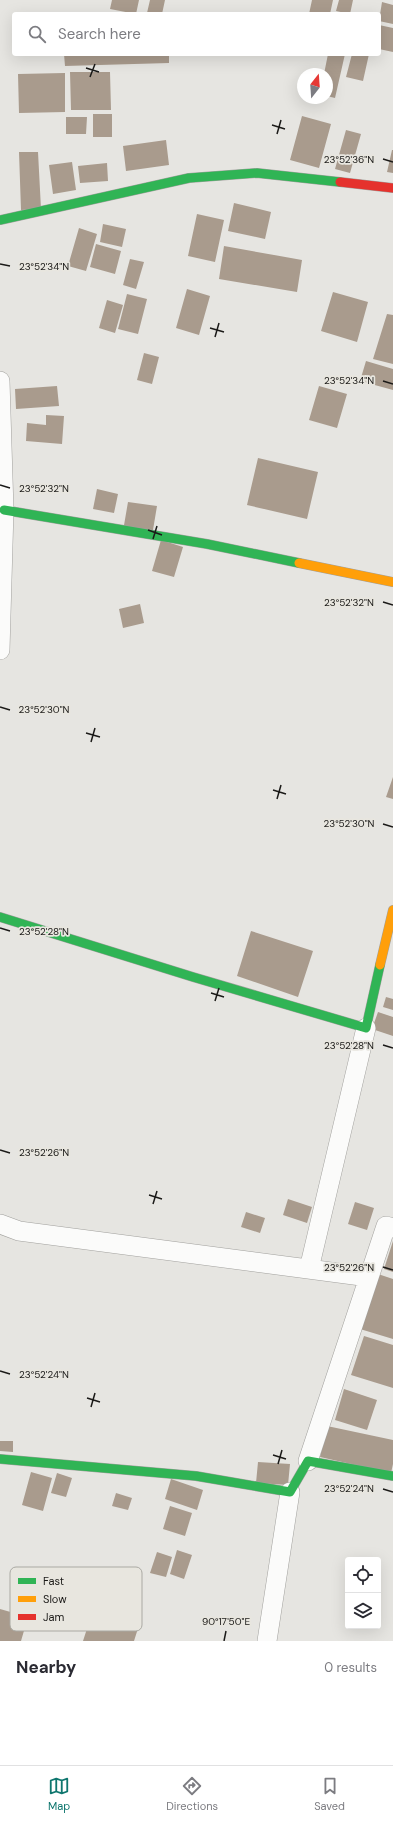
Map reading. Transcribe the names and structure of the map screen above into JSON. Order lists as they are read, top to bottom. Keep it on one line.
{"legend":["Fast","Slow","Jam"],"north":"top","page":{"search":"Search here","heading":["Nearby","0 results"],"nav":["Map","Directions","Saved"]},"coordinates":["23°52'36\"N","23°52'34\"N","23°52'32\"N","23°52'30\"N","23°52'28\"N","23°52'26\"N","23°52'24\"N","90°17'50\"E"]}
